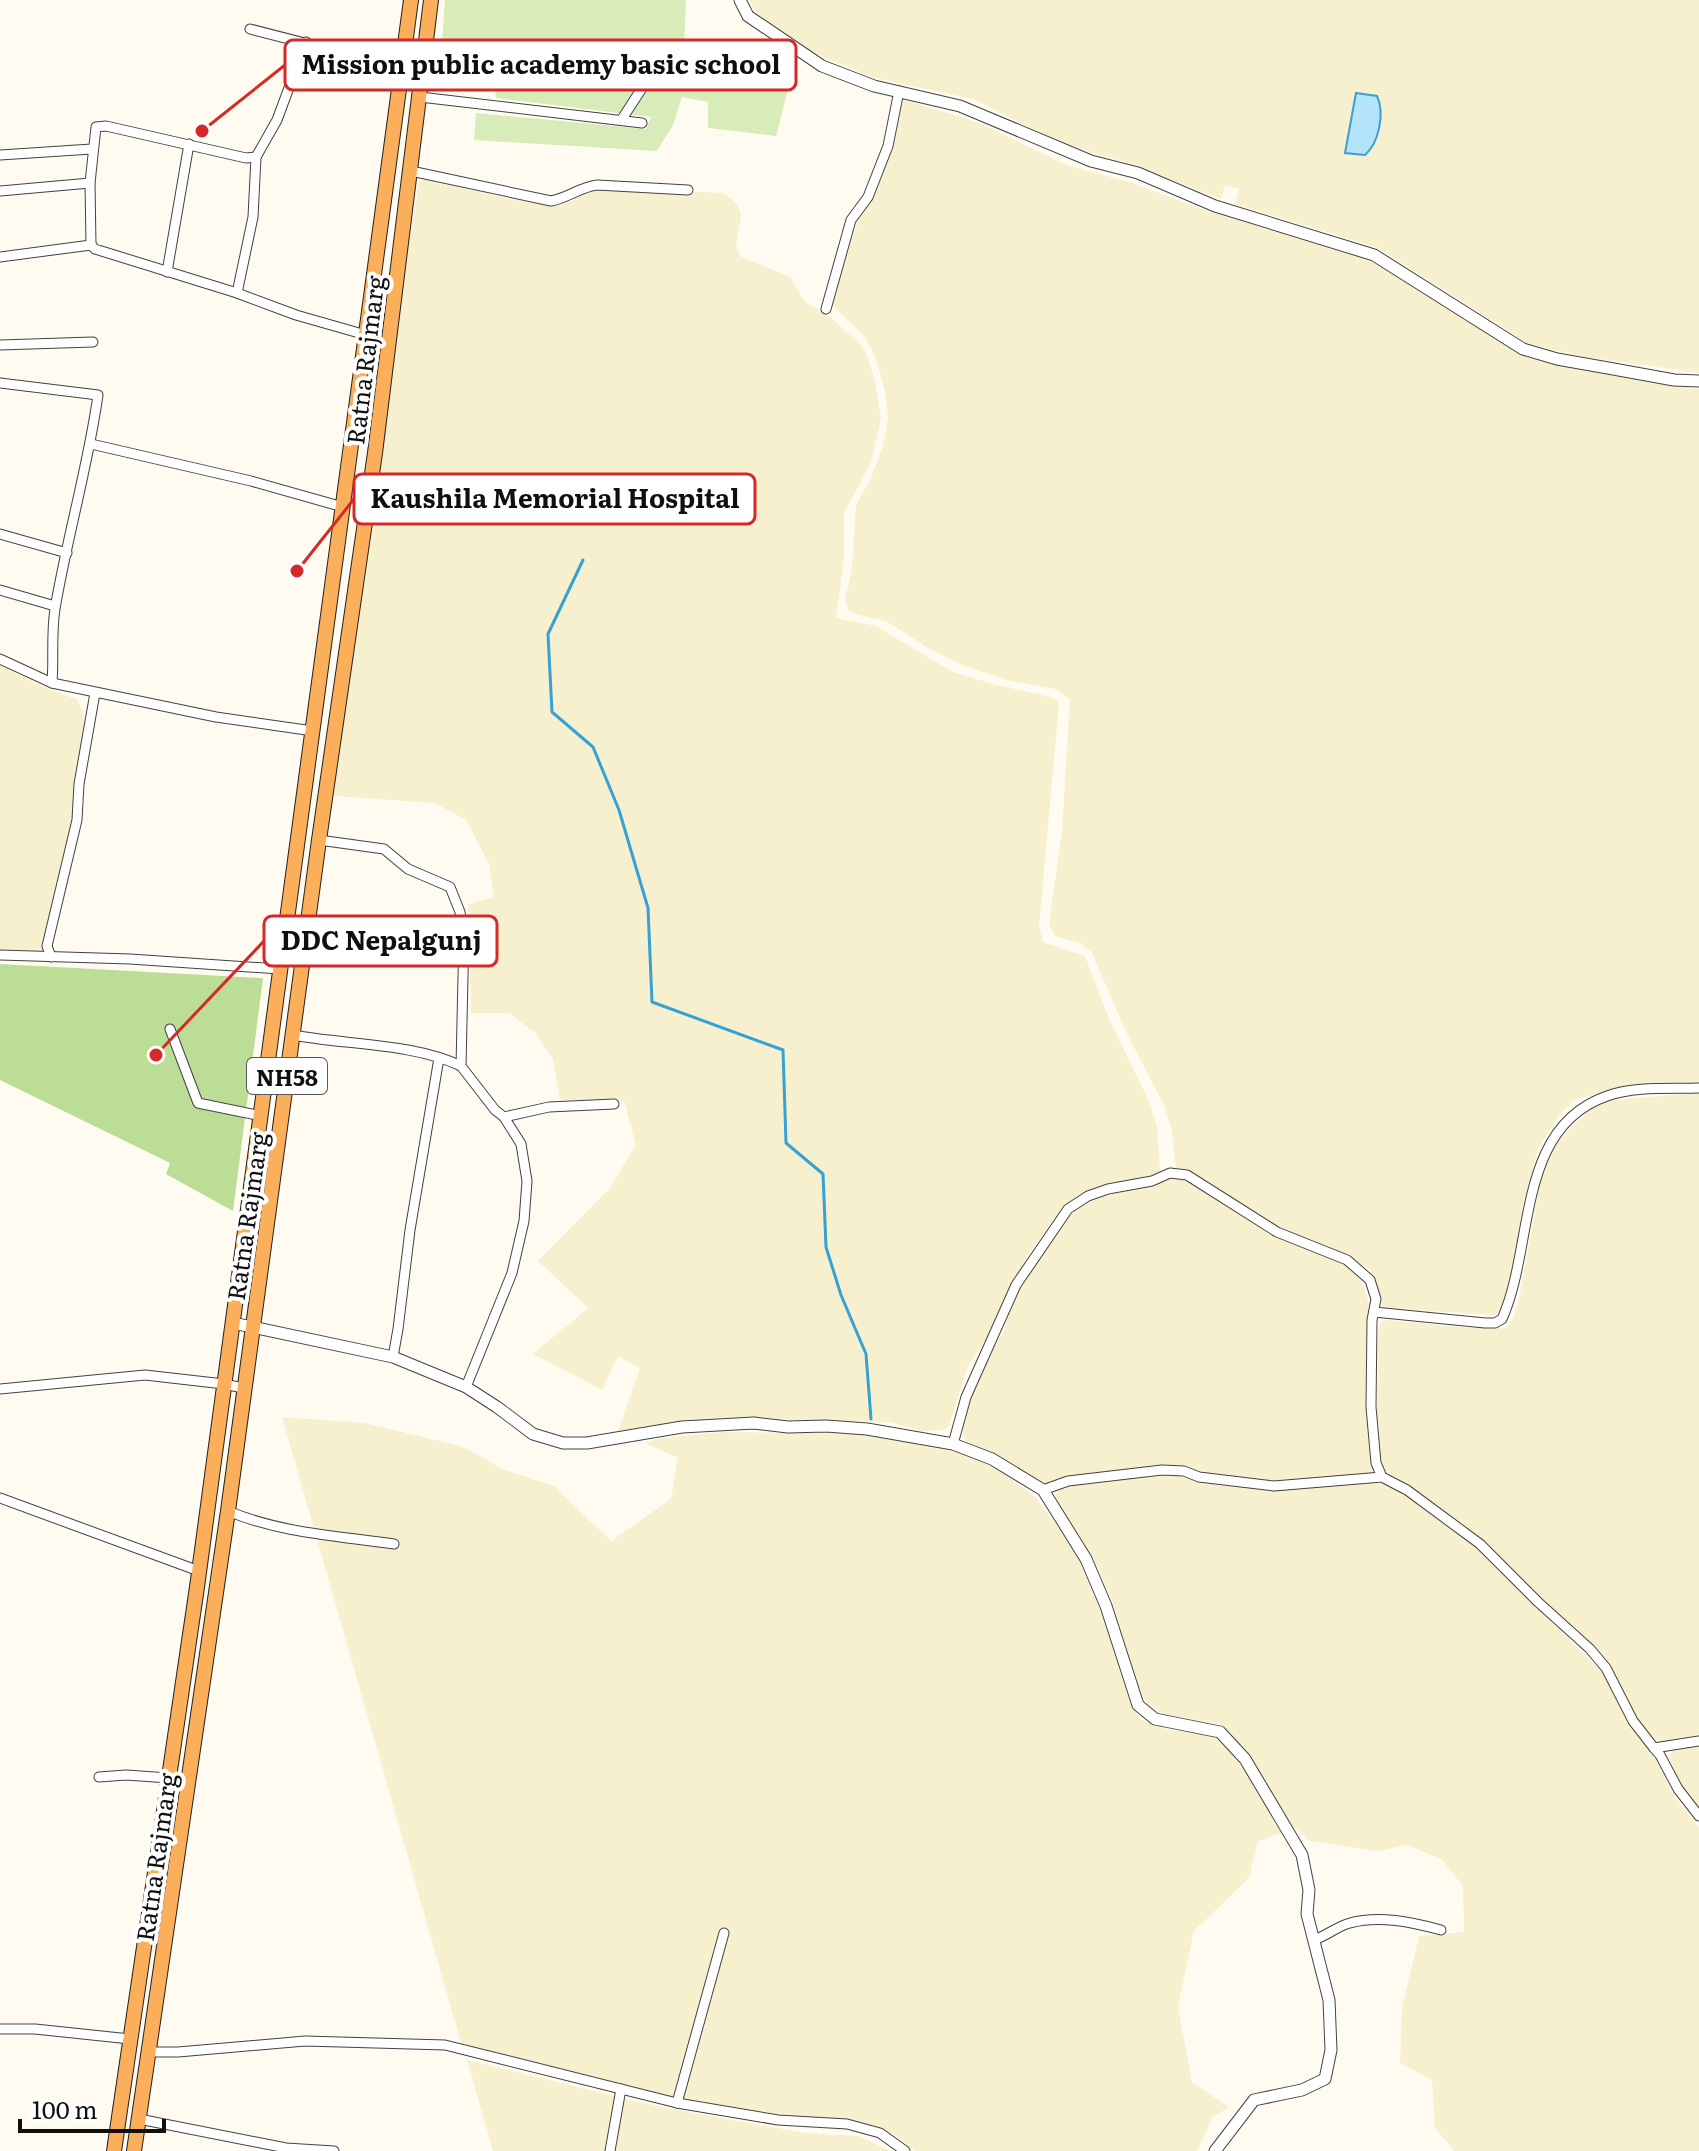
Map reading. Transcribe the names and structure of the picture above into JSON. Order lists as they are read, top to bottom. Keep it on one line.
{"streets":{"highway":["Ratna Rajmarg","NH58"]},"places":["Mission public academy basic school","Kaushila Memorial Hospital","DDC Nepalgunj"],"scale_bar":"100 m"}
